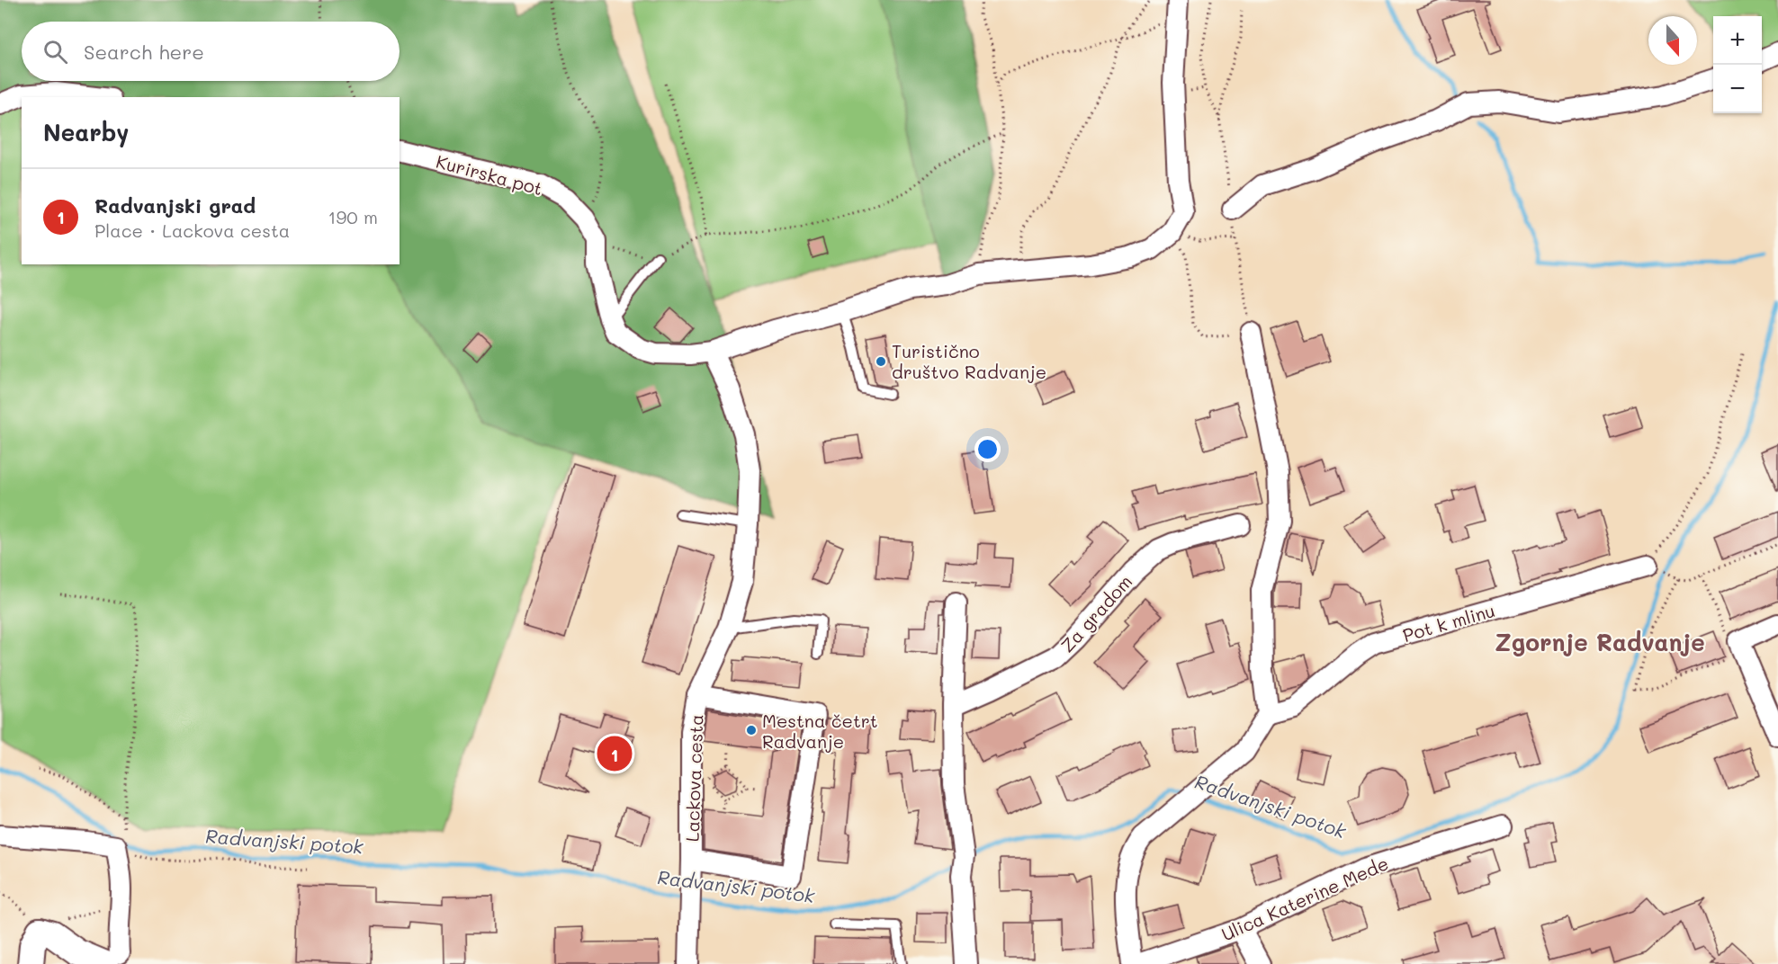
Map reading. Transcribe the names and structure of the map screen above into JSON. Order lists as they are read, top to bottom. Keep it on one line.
{"streets":{"street":["Kurirska pot","Za gradom","Pot k mlinu","Lackova cesta","Ulica Katerine Mede"]},"crossings":[["Kurirska pot","Lackova cesta"]],"districts":["Zgornje Radvanje"],"water":["Radvanjski potok"],"places":["Turistično društvo Radvanje","Mestna četrt Radvanje"],"north":"bottom","page":{"map_buttons":["+","−"],"search":"Search here","heading":"Nearby","list":[{"mark":"1","name":"Radvanjski grad","note":"Place · Lackova cesta","value":"190 m"}],"pins":"1"}}
